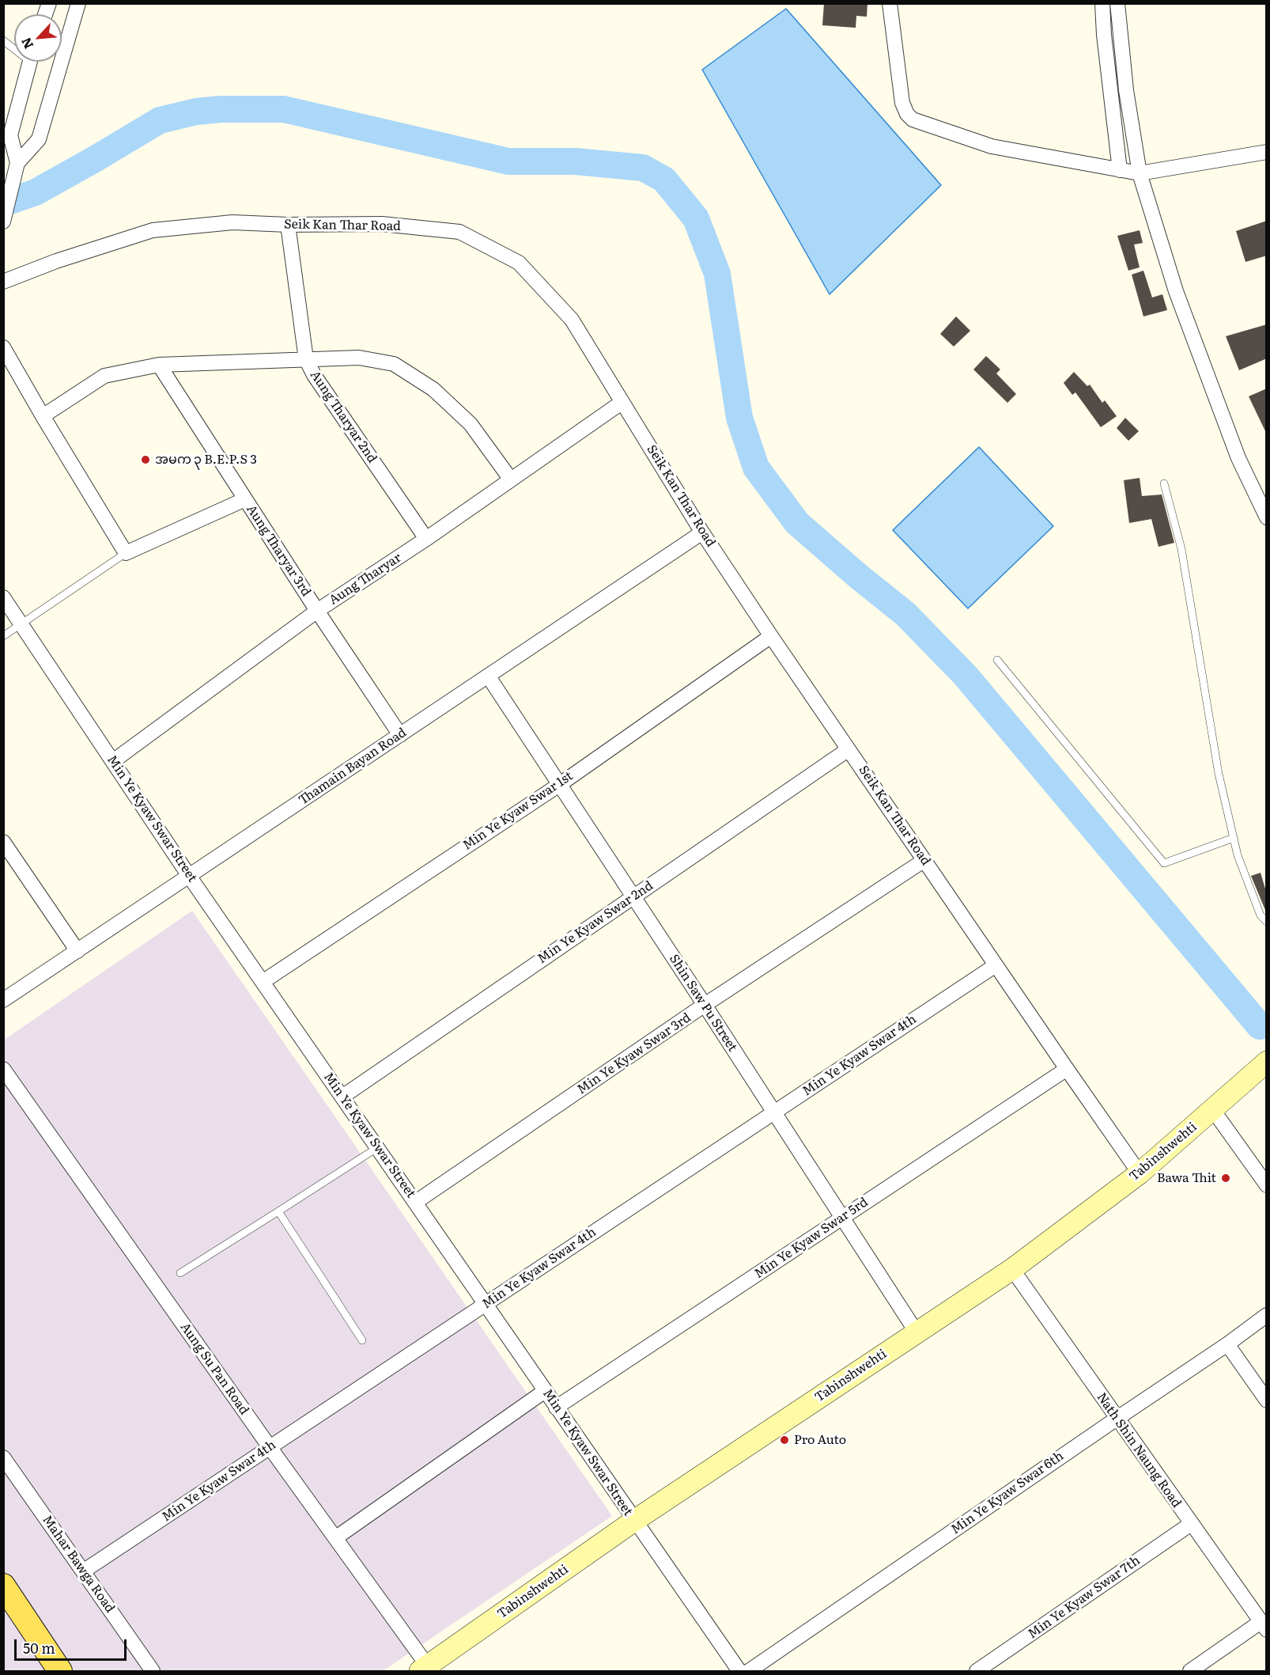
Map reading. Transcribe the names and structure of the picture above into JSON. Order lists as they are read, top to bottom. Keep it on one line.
{"streets":{"main road":["Tabinshwehti"],"street":["Seik Kan Thar Road","Aung Tharyar 2nd","Aung Tharyar 3rd","Aung Tharyar","Thamain Bayan Road","Min Ye Kyaw Swar 1st","Min Ye Kyaw Swar Street","Min Ye Kyaw Swar 2nd","Shin Saw Pu Street","Min Ye Kyaw Swar 3rd","Min Ye Kyaw Swar 4th","Min Ye Kyaw Swar 5rd","Aung Su Pan Road","Nath Shin Naung Road","Min Ye Kyaw Swar 6th","Mahar Bawga Road","Min Ye Kyaw Swar 7th"]},"crossings":[["Seik Kan Thar Road","Aung Tharyar 2nd"],["Seik Kan Thar Road","Aung Tharyar"],["Seik Kan Thar Road","Thamain Bayan Road"],["Seik Kan Thar Road","Min Ye Kyaw Swar 1st"],["Seik Kan Thar Road","Min Ye Kyaw Swar 2nd"],["Seik Kan Thar Road","Min Ye Kyaw Swar 3rd"],["Seik Kan Thar Road","Min Ye Kyaw Swar 4th"],["Seik Kan Thar Road","Tabinshwehti"],["Seik Kan Thar Road","Min Ye Kyaw Swar 5rd"],["Aung Tharyar 2nd","Aung Tharyar"],["Aung Tharyar 3rd","Aung Tharyar"],["Aung Tharyar 3rd","Thamain Bayan Road"],["Aung Tharyar","Min Ye Kyaw Swar Street"],["Thamain Bayan Road","Min Ye Kyaw Swar Street"],["Thamain Bayan Road","Shin Saw Pu Street"],["Min Ye Kyaw Swar 1st","Min Ye Kyaw Swar Street"],["Min Ye Kyaw Swar 1st","Shin Saw Pu Street"],["Min Ye Kyaw Swar Street","Min Ye Kyaw Swar 2nd"],["Min Ye Kyaw Swar Street","Min Ye Kyaw Swar 3rd"],["Min Ye Kyaw Swar Street","Min Ye Kyaw Swar 4th"],["Min Ye Kyaw Swar Street","Tabinshwehti"],["Min Ye Kyaw Swar Street","Min Ye Kyaw Swar 5rd"],["Min Ye Kyaw Swar 2nd","Shin Saw Pu Street"],["Shin Saw Pu Street","Min Ye Kyaw Swar 3rd"],["Shin Saw Pu Street","Min Ye Kyaw Swar 4th"],["Shin Saw Pu Street","Tabinshwehti"],["Shin Saw Pu Street","Min Ye Kyaw Swar 5rd"],["Min Ye Kyaw Swar 4th","Aung Su Pan Road"],["Min Ye Kyaw Swar 4th","Mahar Bawga Road"],["Tabinshwehti","Aung Su Pan Road"],["Tabinshwehti","Nath Shin Naung Road"],["Nath Shin Naung Road","Min Ye Kyaw Swar 6th"],["Nath Shin Naung Road","Min Ye Kyaw Swar 7th"]],"places":["အမက ၃ B.E.P.S 3","Bawa Thit","Pro Auto"],"scale_bar":"50 m","north":"bottom left"}
